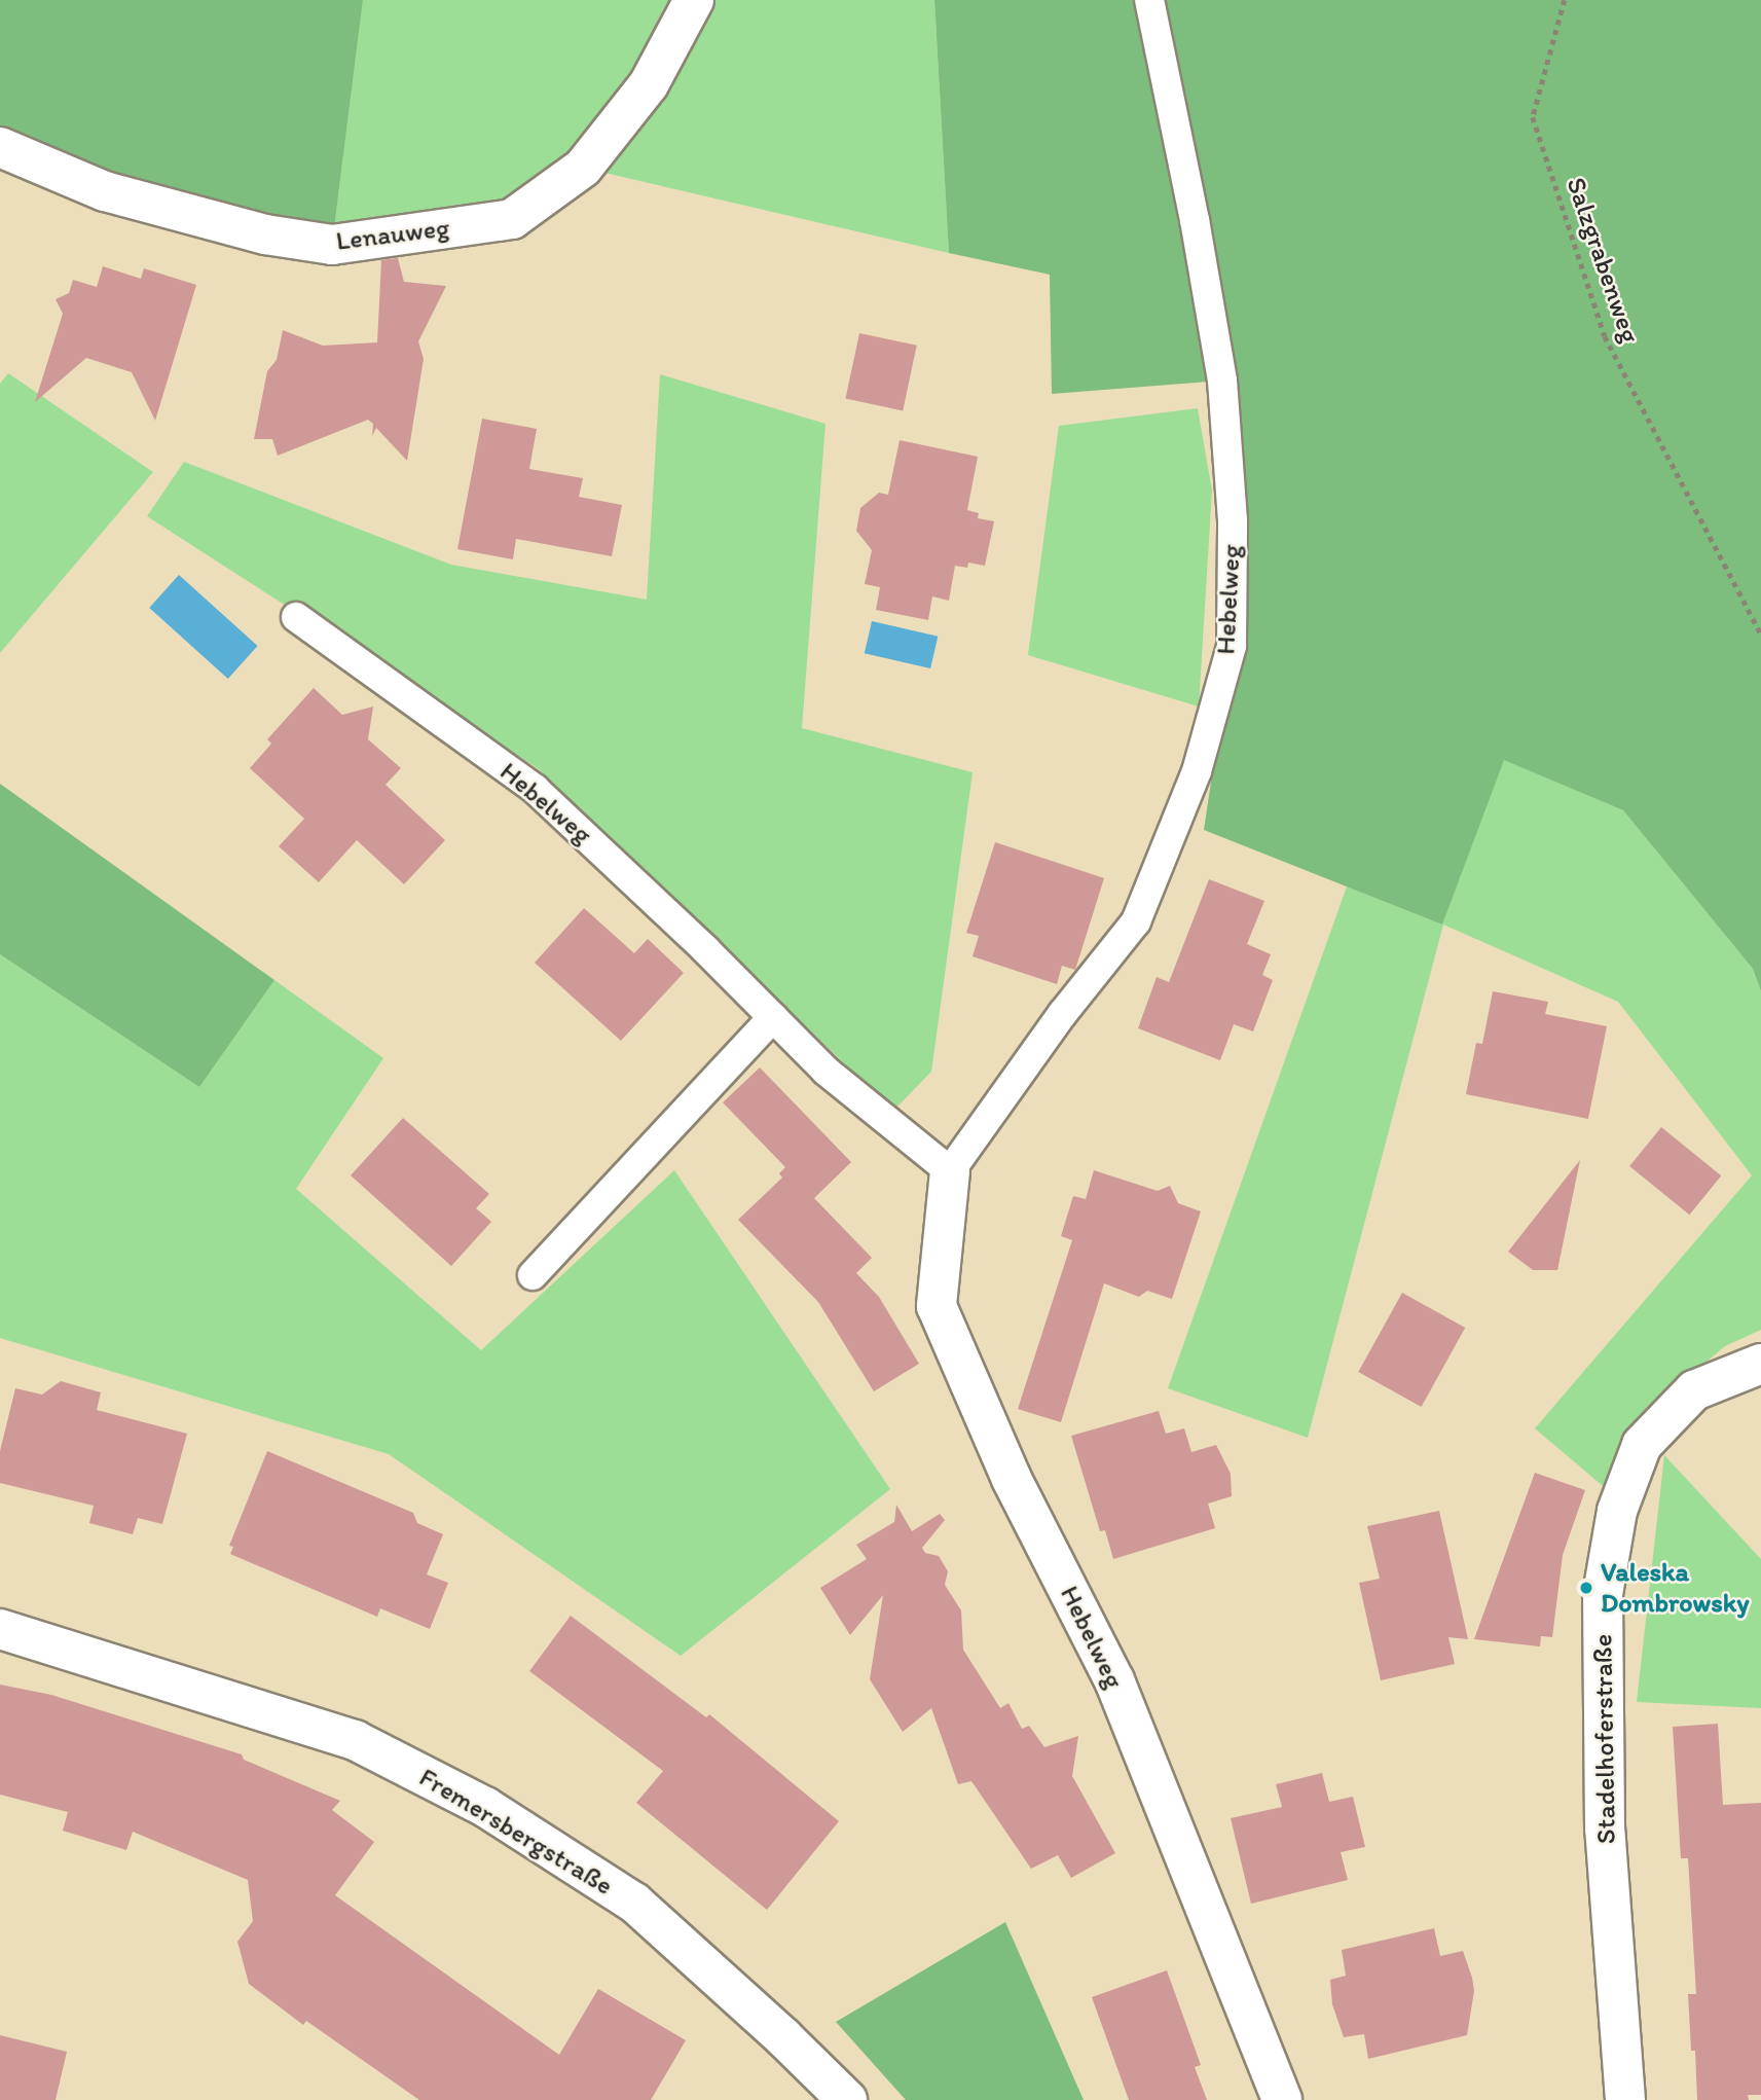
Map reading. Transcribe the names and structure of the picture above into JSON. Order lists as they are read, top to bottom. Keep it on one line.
{"streets":{"street":["Lenauweg","Hebelweg","Stadelhoferstraße","Fremersbergstraße"],"path":["Salzgrabenweg"]},"places":["Valeska Dombrowsky"]}
